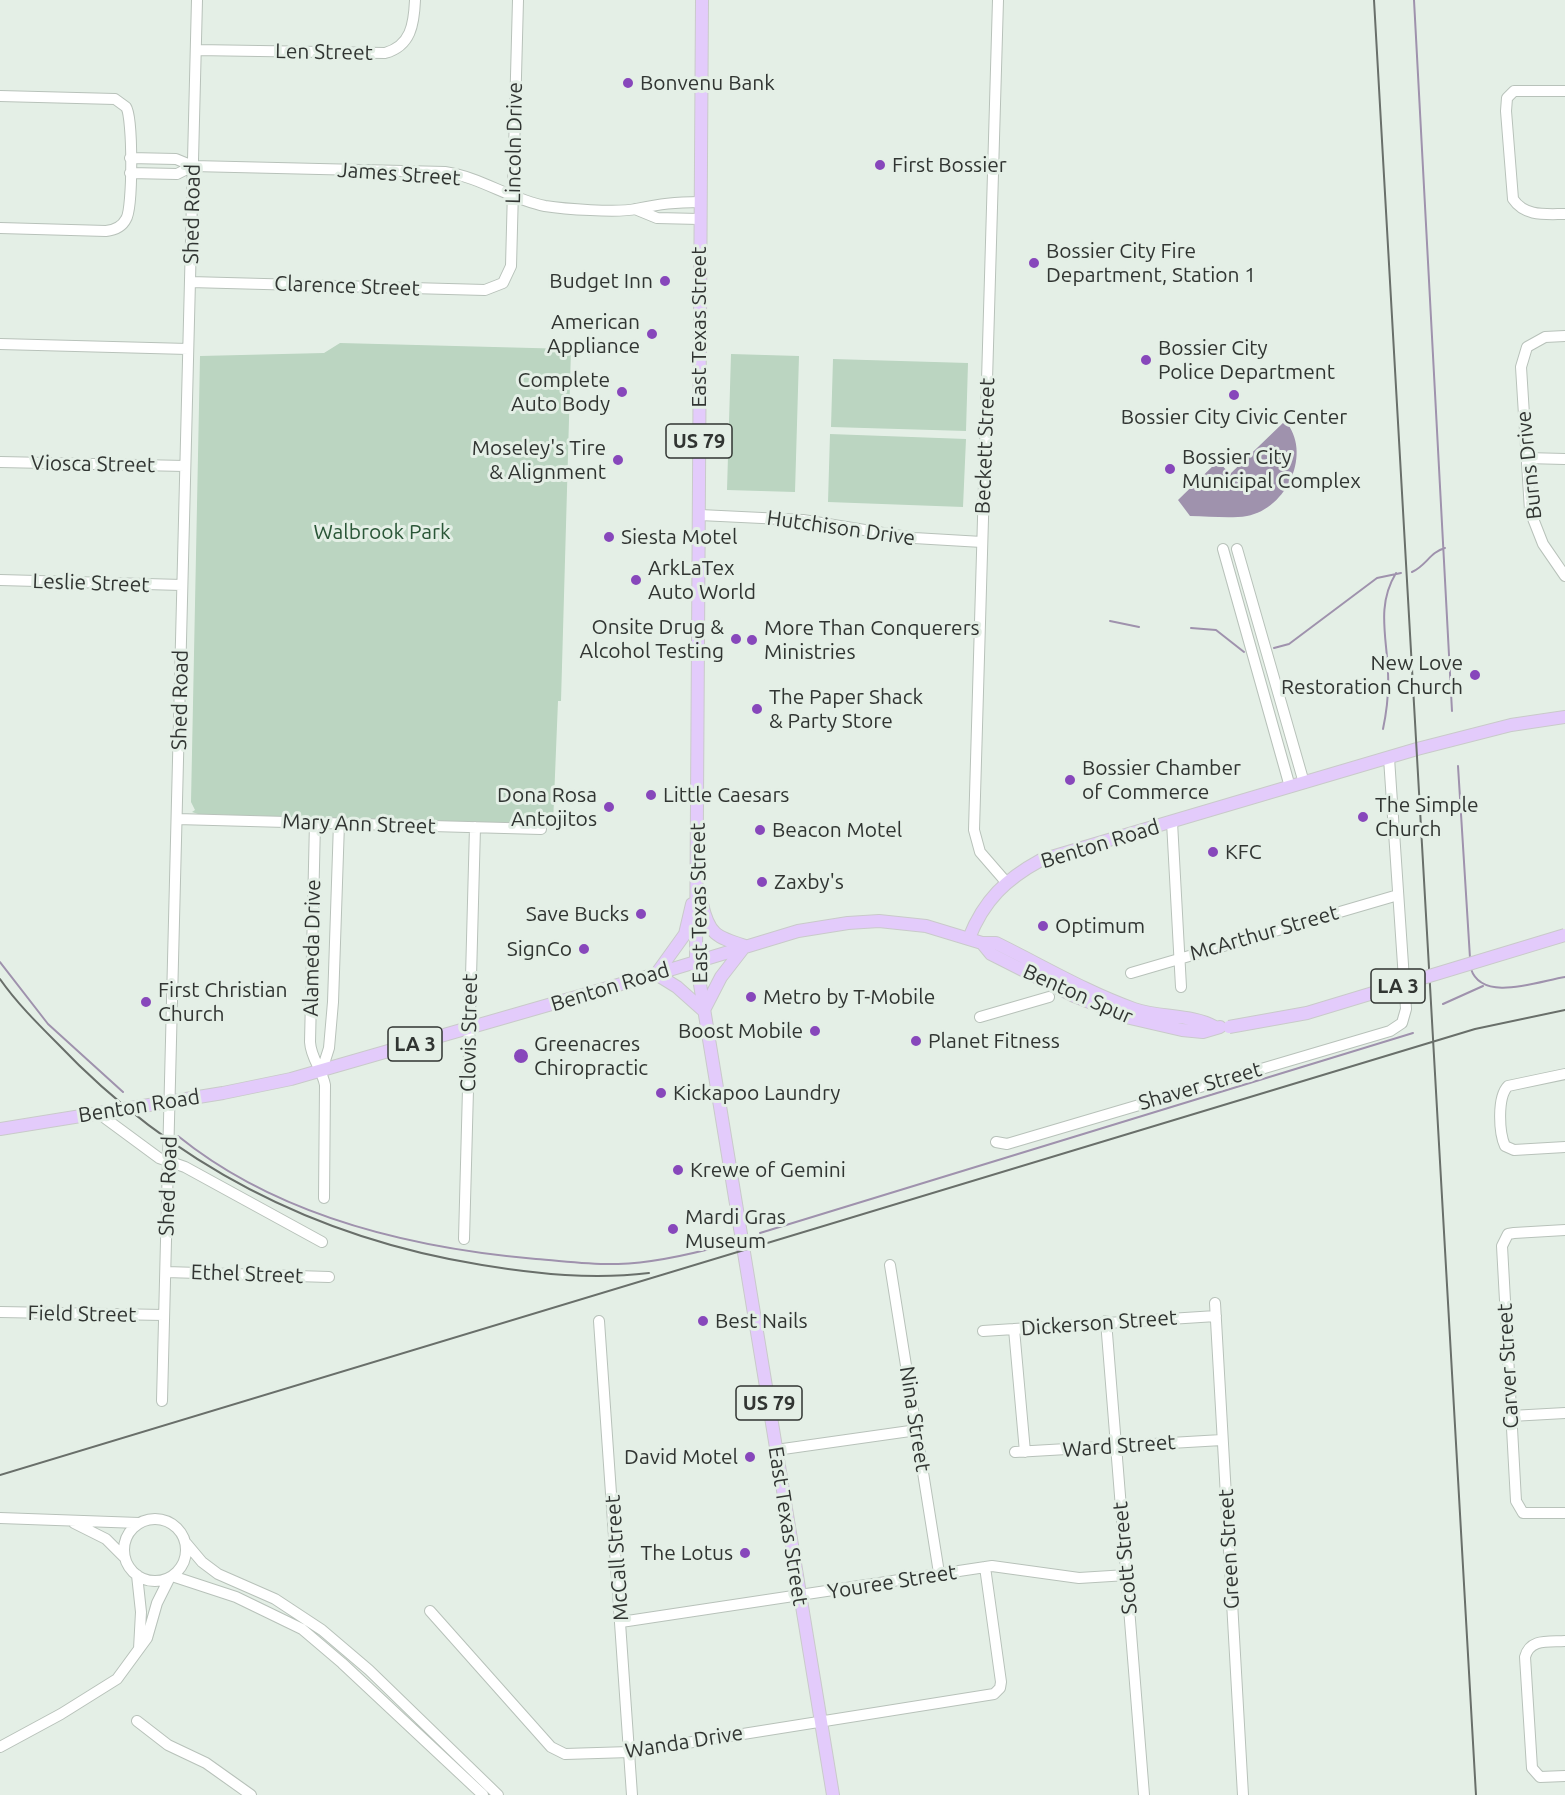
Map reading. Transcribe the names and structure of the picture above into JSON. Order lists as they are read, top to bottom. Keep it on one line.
{"streets":{"main road":["East Texas Street","US 79","Benton Road","LA 3","Benton Spur"],"street":["Len Street","Lincoln Drive","James Street","Shed Road","Clarence Street","Beckett Street","Viosca Street","Burns Drive","Hutchison Drive","Leslie Street","Mary Ann Street","McArthur Street","Alameda Drive","Clovis Street","Shaver Street","Ethel Street","Field Street","Dickerson Street","Carver Street","Nina Street","Ward Street","Green Street","McCall Street","Scott Street","Youree Street","Wanda Drive"]},"crossings":[["Len Street","Shed Road"],["Lincoln Drive","James Street"],["Lincoln Drive","Clarence Street"],["James Street","Shed Road"],["James Street","East Texas Street"],["Shed Road","Clarence Street"],["Shed Road","Viosca Street"],["Shed Road","Leslie Street"],["Shed Road","Mary Ann Street"],["Shed Road","Benton Road"],["Shed Road","Ethel Street"],["Shed Road","Field Street"],["East Texas Street","Hutchison Drive"],["East Texas Street","Benton Road"],["East Texas Street","Youree Street"],["East Texas Street","Wanda Drive"],["Beckett Street","Hutchison Drive"],["Beckett Street","Benton Road"],["Mary Ann Street","Alameda Drive"],["Mary Ann Street","Clovis Street"],["Benton Road","Alameda Drive"],["Benton Road","Benton Spur"],["Benton Road","Clovis Street"],["McArthur Street","Shaver Street"],["Dickerson Street","Ward Street"],["Dickerson Street","Green Street"],["Dickerson Street","Scott Street"],["Nina Street","Youree Street"],["Ward Street","Green Street"],["Ward Street","Scott Street"],["McCall Street","Youree Street"],["McCall Street","Wanda Drive"],["Scott Street","Youree Street"],["Youree Street","Wanda Drive"]],"parks":["Walbrook Park"],"places":["Bonvenu Bank","First Bossier","Bossier City Fire Department, Station 1","Budget Inn","American Appliance","Bossier City Police Department","Complete Auto Body","Bossier City Civic Center","Moseley's Tire & Alignment","Bossier City Municipal Complex","Siesta Motel","ArkLaTex Auto World","Onsite Drug & Alcohol Testing","More Than Conquerers Ministries","New Love Restoration Church","The Paper Shack & Party Store","Bossier Chamber of Commerce","Little Caesars","Dona Rosa Antojitos","The Simple Church","Beacon Motel","KFC","Zaxby's","Save Bucks","Optimum","SignCo","Metro by T-Mobile","First Christian Church","Boost Mobile","Planet Fitness","Greenacres Chiropractic","Kickapoo Laundry","Krewe of Gemini","Mardi Gras Museum","Best Nails","David Motel","The Lotus"]}
